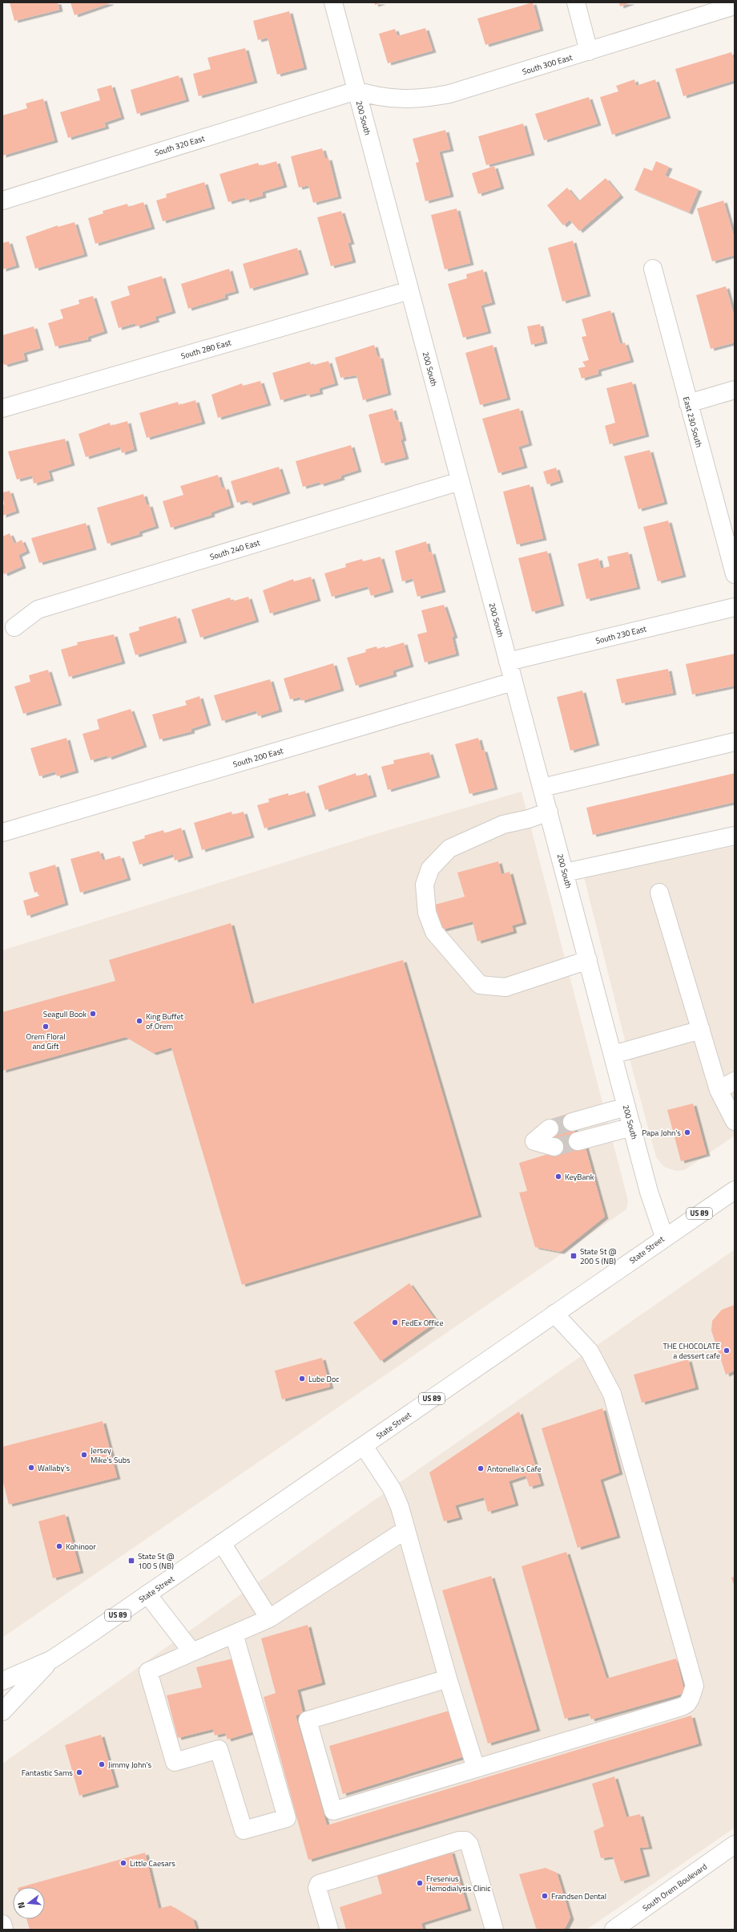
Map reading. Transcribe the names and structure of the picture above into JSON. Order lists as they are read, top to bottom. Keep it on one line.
{"streets":{"street":["South 300 East","200 South","South 320 East","South 280 East","East 230 South","South 240 East","South 230 East","South 200 East","US 89","State Street","South Orem Boulevard"]},"crossings":[["South 300 East","200 South"],["South 300 East","South 320 East"],["200 South","South 320 East"],["200 South","South 280 East"],["200 South","South 240 East"],["200 South","South 230 East"],["200 South","South 200 East"],["200 South","State Street"]],"places":{"other":["Seagull Book","King Buffet of Orem","Orem Floral and Gift","Papa John's","KeyBank","FedEx Office","THE CHOCOLATE a dessert cafe","Lube Doc","Jersey Mike's Subs","Wallaby's","Antonella's Cafe","Kohinoor","Jimmy John's","Fantastic Sams","Little Caesars","Fresenius Hemodialysis Clinic","Frandsen Dental"],"transit":["State St @ 200 S (NB)","State St @ 100 S (NB)"]},"north":"left"}
